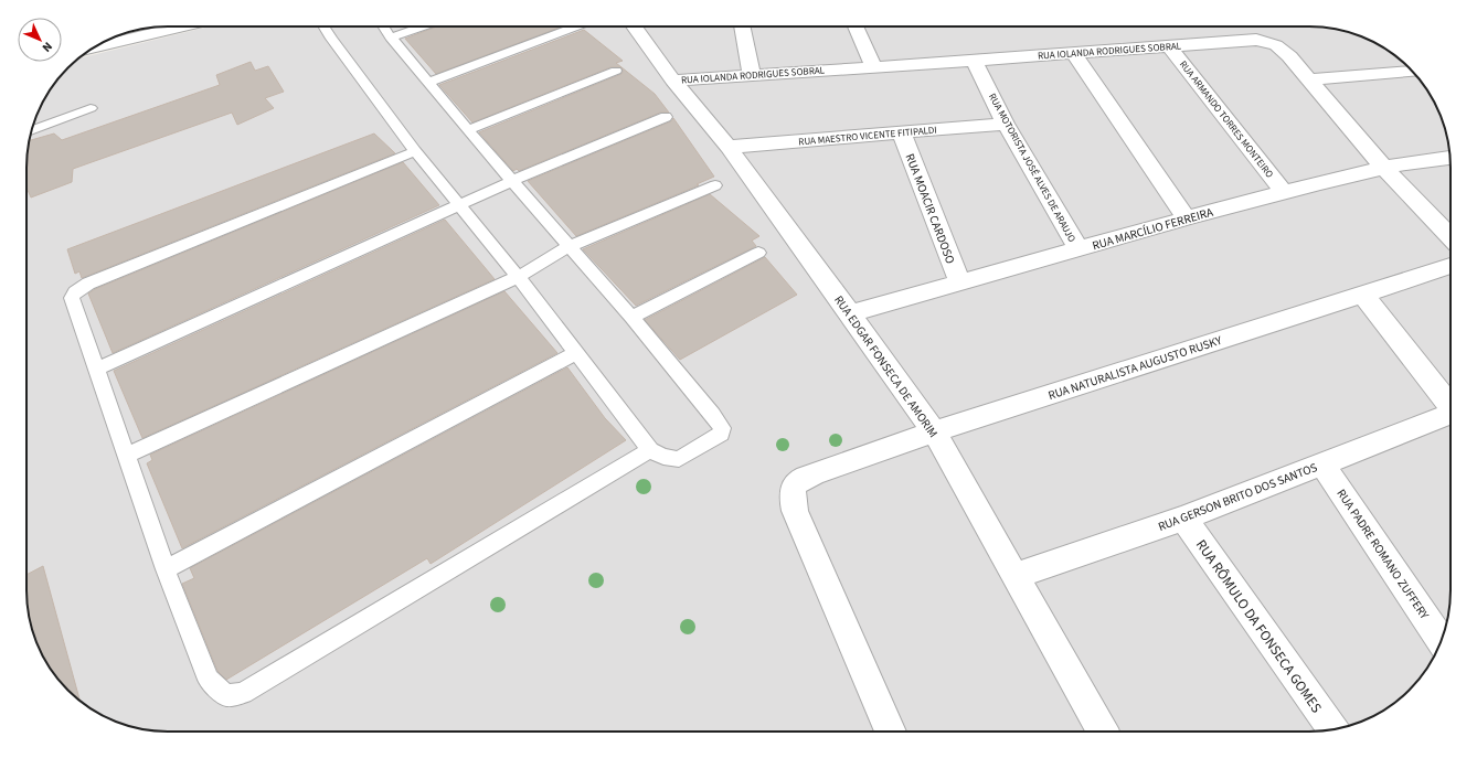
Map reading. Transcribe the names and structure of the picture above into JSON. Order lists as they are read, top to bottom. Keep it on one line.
{"streets":{"street":["RUA IOLANDA RODRIGUES SOBRAL","RUA ARMANDO TORRES MONTEIRO","RUA MAESTRO VICENTE FITIPALDI","RUA MOTORISTA JOSÉ ALVES DE ARAUJO","RUA MOACIR CARDOSO","RUA MARCÍLIO FERREIRA","RUA EDGAR FONSECA DE AMORIM","RUA NATURALISTA AUGUSTO RUSKY","RUA GERSON BRITO DOS SANTOS","RUA PADRE ROMANO ZUFFERY","RUA RÔMULO DA FONSECA GOMES"]},"crossings":[["RUA IOLANDA RODRIGUES SOBRAL","RUA ARMANDO TORRES MONTEIRO"],["RUA IOLANDA RODRIGUES SOBRAL","RUA MOTORISTA JOSÉ ALVES DE ARAUJO"],["RUA IOLANDA RODRIGUES SOBRAL","RUA MARCÍLIO FERREIRA"],["RUA IOLANDA RODRIGUES SOBRAL","RUA EDGAR FONSECA DE AMORIM"],["RUA ARMANDO TORRES MONTEIRO","RUA MARCÍLIO FERREIRA"],["RUA MAESTRO VICENTE FITIPALDI","RUA MOTORISTA JOSÉ ALVES DE ARAUJO"],["RUA MAESTRO VICENTE FITIPALDI","RUA MOACIR CARDOSO"],["RUA MAESTRO VICENTE FITIPALDI","RUA EDGAR FONSECA DE AMORIM"],["RUA MOTORISTA JOSÉ ALVES DE ARAUJO","RUA MARCÍLIO FERREIRA"],["RUA MOACIR CARDOSO","RUA MARCÍLIO FERREIRA"],["RUA MARCÍLIO FERREIRA","RUA EDGAR FONSECA DE AMORIM"],["RUA EDGAR FONSECA DE AMORIM","RUA NATURALISTA AUGUSTO RUSKY"],["RUA EDGAR FONSECA DE AMORIM","RUA GERSON BRITO DOS SANTOS"],["RUA GERSON BRITO DOS SANTOS","RUA PADRE ROMANO ZUFFERY"],["RUA GERSON BRITO DOS SANTOS","RUA RÔMULO DA FONSECA GOMES"]],"north":"bottom right"}
